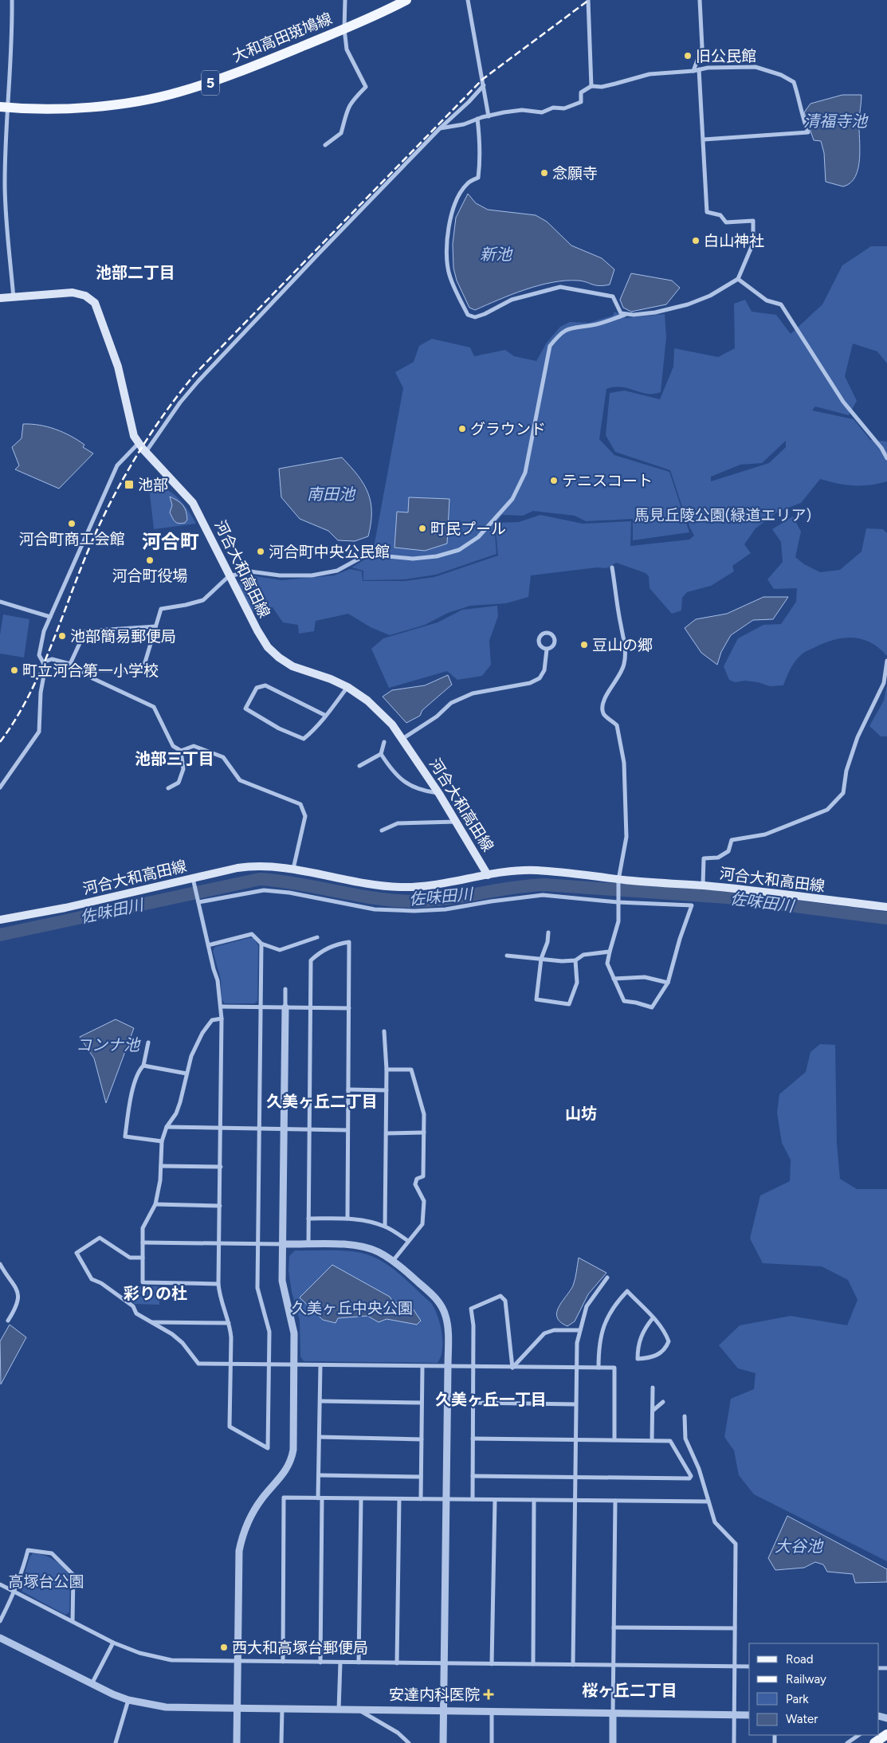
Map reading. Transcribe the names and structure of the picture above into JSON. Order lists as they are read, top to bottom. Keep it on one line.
{"streets":{"main road":["大和高田斑鳩線","5","河合大和高田線"]},"districts":["池部二丁目","河合町","池部三丁目","久美ヶ丘二丁目","山坊","彩りの杜","久美ヶ丘一丁目","桜ヶ丘二丁目"],"water":["清福寺池","新池","南田池","佐味田川","コンナ池","大谷池"],"parks":["馬見丘陵公園(緑道エリア)","久美ヶ丘中央公園","高塚台公園"],"places":{"other":["旧公民館","念願寺","白山神社","グラウンド","テニスコート","河合町商工会館","町民プール","河合町中央公民館","河合町役場","池部簡易郵便局","豆山の郷","町立河合第一小学校","西大和高塚台郵便局"],"transit":["池部"],"health":["安達内科医院"]},"legend":["Road","Railway","Park","Water"]}
